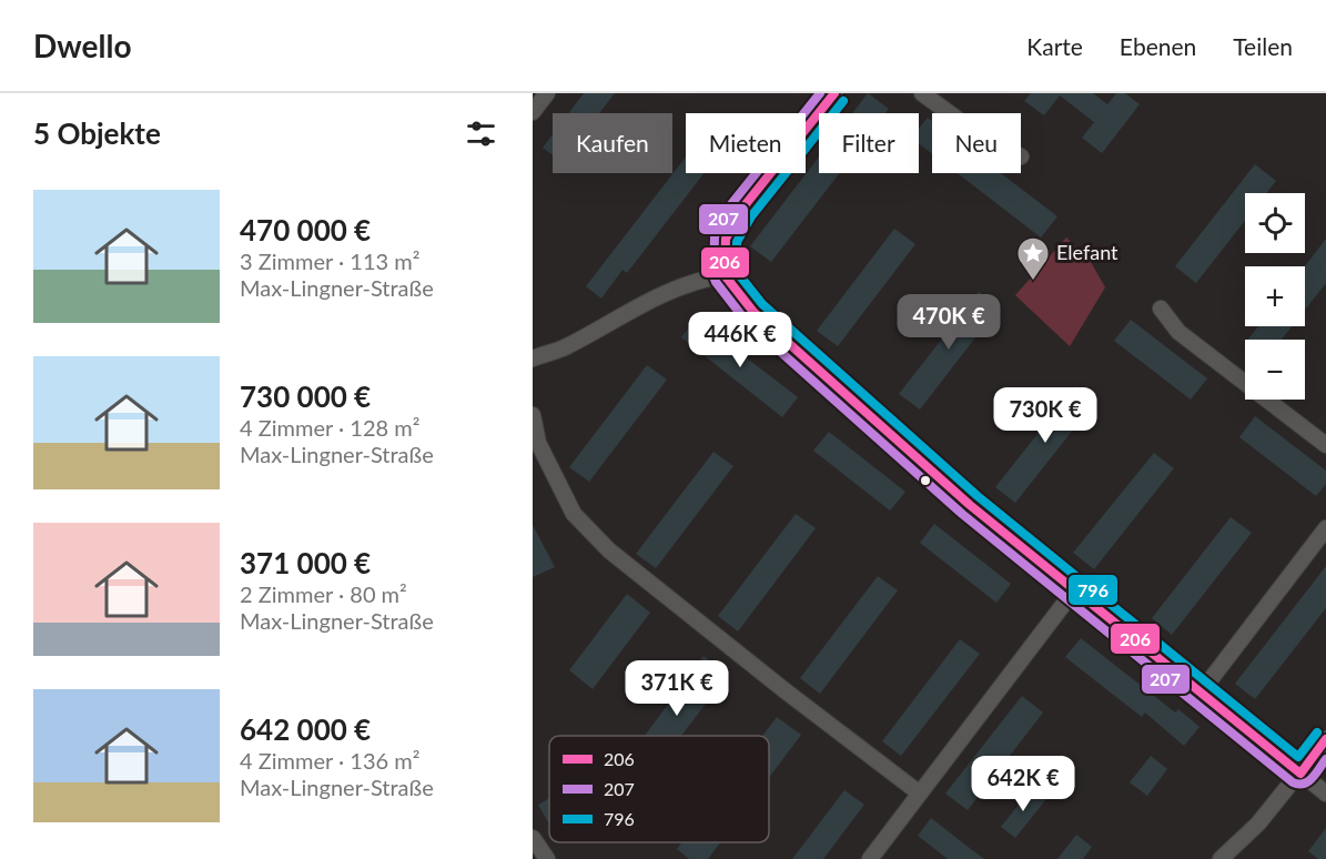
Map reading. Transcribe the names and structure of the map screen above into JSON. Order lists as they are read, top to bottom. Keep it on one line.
{"places":{"place":["Elefant"]},"lines":["transit line 206","transit line 207","transit line 796"],"legend":["206","207","796"],"page":{"header":"Dwello","nav":["Karte","Ebenen","Teilen"],"heading":"5 Objekte","chip":["Kaufen","Mieten","Filter","Neu"],"list":[{"name":"470 000 €","note":"3 Zimmer · 113 m² · Max-Lingner-Straße"},{"name":"730 000 €","note":"4 Zimmer · 128 m² · Max-Lingner-Straße"},{"name":"371 000 €","note":"2 Zimmer · 80 m² · Max-Lingner-Straße"},{"name":"642 000 €","note":"4 Zimmer · 136 m² · Max-Lingner-Straße"}],"map_buttons":["+","−"],"price":["470K €","446K €","730K €","371K €","642K €"]}}
